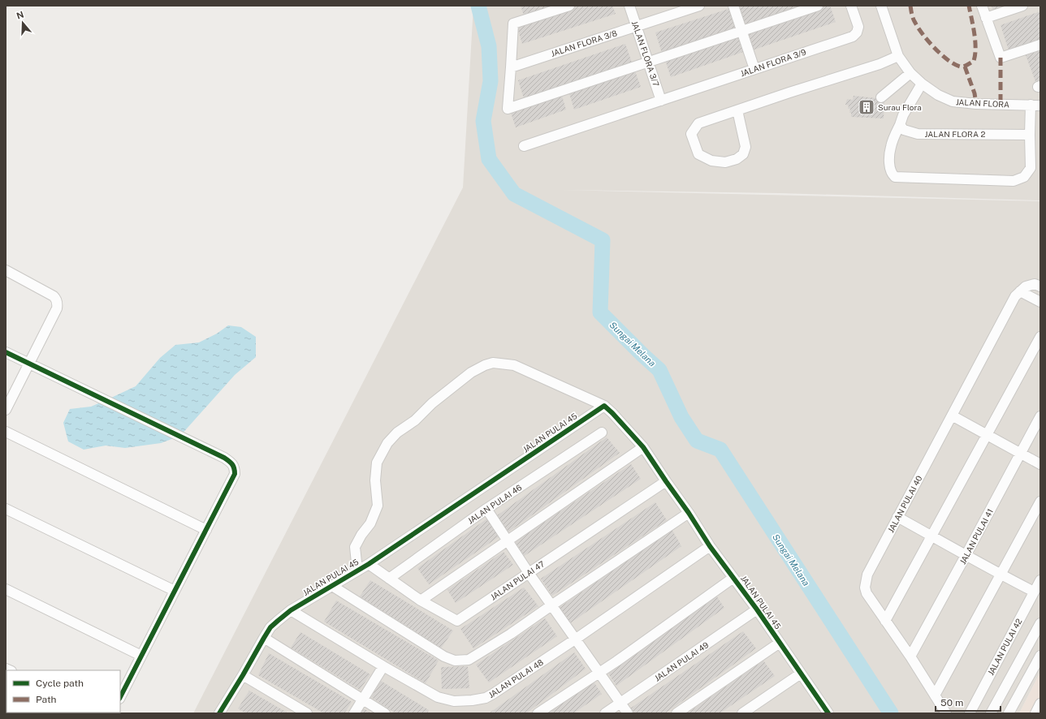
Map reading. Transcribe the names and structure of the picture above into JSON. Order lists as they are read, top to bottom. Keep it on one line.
{"streets":{"street":["JALAN FLORA 3/8","JALAN FLORA 3/7","JALAN FLORA 3/9","JALAN FLORA","JALAN FLORA 2","JALAN PULAI 45","JALAN PULAI 46","JALAN PULAI 40","JALAN PULAI 41","JALAN PULAI 47","JALAN PULAI 42","JALAN PULAI 49","JALAN PULAI 48"]},"crossings":[["JALAN FLORA 3/8","JALAN FLORA 3/7"],["JALAN FLORA 3/7","JALAN FLORA 3/9"],["JALAN PULAI 45","JALAN PULAI 47"],["JALAN PULAI 45","JALAN PULAI 49"],["JALAN PULAI 45","JALAN PULAI 48"],["JALAN PULAI 46","JALAN PULAI 47"],["JALAN PULAI 40","JALAN PULAI 41"]],"water":["Sungai Melana"],"places":{"building":["Surau Flora"]},"legend":["Cycle path","Path"],"scale_bar":"50 m","north":"top"}
